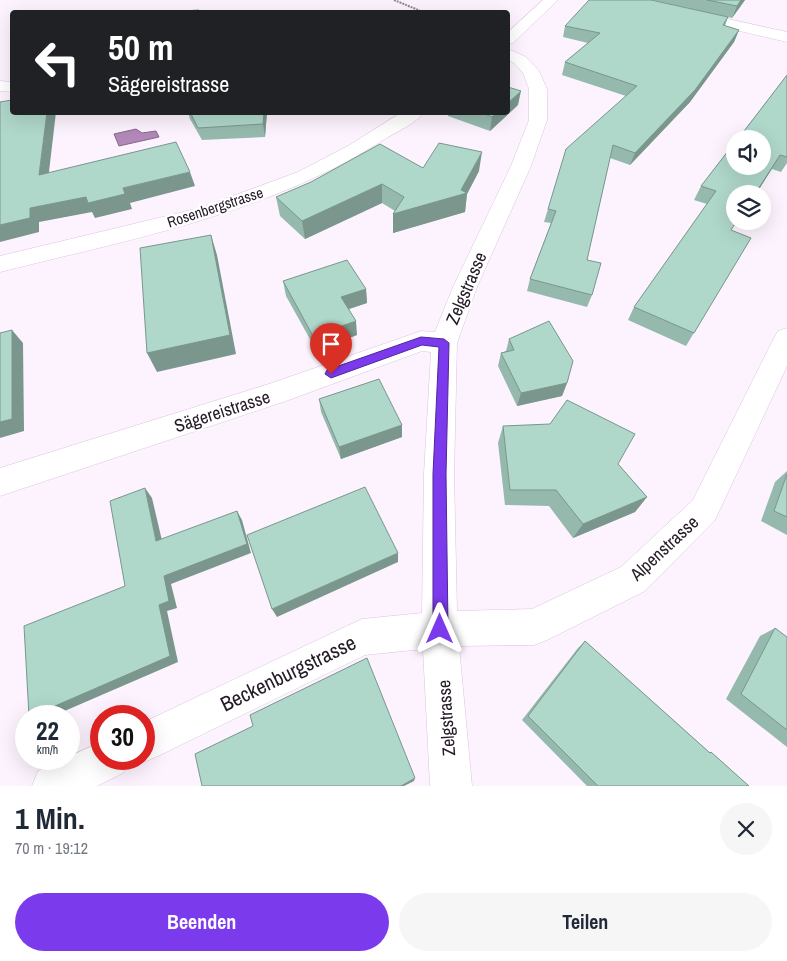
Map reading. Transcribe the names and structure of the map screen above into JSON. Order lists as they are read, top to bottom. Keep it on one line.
{"streets":{"street":["Rosenbergstrasse","Zelgstrasse","Sägereistrasse","Alpenstrasse","Beckenburgstrasse"]},"crossings":[["Zelgstrasse","Sägereistrasse"],["Zelgstrasse","Alpenstrasse"],["Zelgstrasse","Beckenburgstrasse"],["Alpenstrasse","Beckenburgstrasse"]],"page":{"turn":["50 m","Sägereistrasse"],"speed":"22 km/h","limit":"30","heading":["1 Min.","70 m · 19:12"],"buttons":["Beenden","Teilen"]}}
